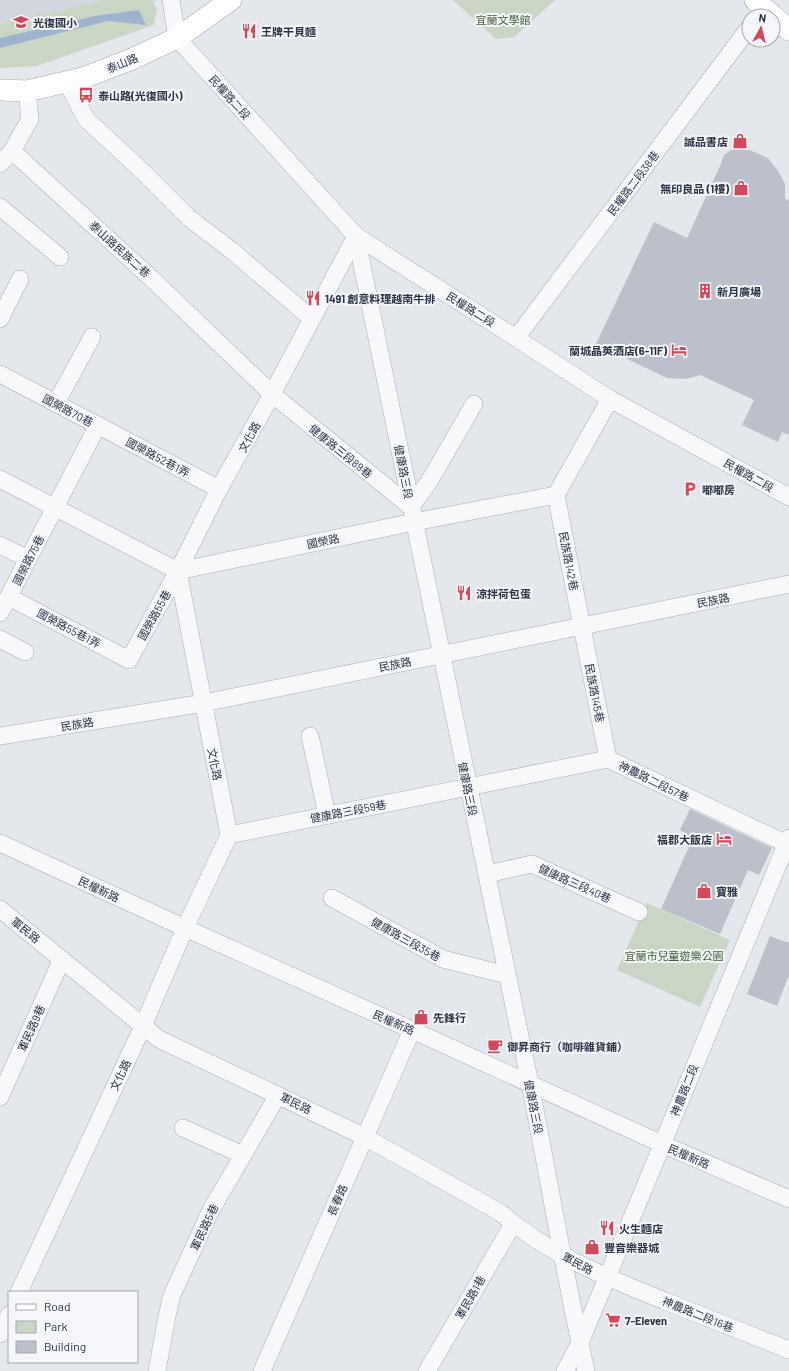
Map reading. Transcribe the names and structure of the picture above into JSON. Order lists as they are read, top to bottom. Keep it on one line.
{"streets":{"main road":["泰山路"],"street":["民權路二段","民權路二段38巷","泰山路民族二巷","國榮路70巷","文化路","健康路三段89巷","國榮路52巷1弄","健康路三段","國榮路","國榮路75巷","民族路142巷","民族路","國榮路55巷","國榮路55巷1弄","民族路145巷","神農路二段57巷","健康路三段59巷","健康路三段40巷","民權新路","軍民路","健康路三段35巷","軍民路9巷","神農路二段","長春路","軍民路5巷","軍民路1巷","神農路二段16巷"]},"crossings":[["泰山路","民權路二段"],["民權路二段","民權路二段38巷"],["民權路二段","文化路"],["民權路二段","健康路三段"],["泰山路民族二巷","文化路"],["泰山路民族二巷","健康路三段89巷"],["國榮路70巷","國榮路52巷1弄"],["國榮路70巷","國榮路75巷"],["文化路","健康路三段89巷"],["文化路","國榮路52巷1弄"],["文化路","健康路三段"],["文化路","國榮路"],["文化路","民族路"],["文化路","國榮路55巷"],["文化路","健康路三段59巷"],["文化路","民權新路"],["文化路","軍民路"],["健康路三段89巷","健康路三段"],["健康路三段89巷","國榮路"],["健康路三段","國榮路"],["健康路三段","民族路"],["健康路三段","神農路二段57巷"],["健康路三段","健康路三段59巷"],["健康路三段","健康路三段40巷"],["健康路三段","民權新路"],["健康路三段","軍民路"],["健康路三段","健康路三段35巷"],["健康路三段","神農路二段"],["國榮路","民族路142巷"],["國榮路","國榮路55巷"],["國榮路75巷","國榮路55巷1弄"],["民族路142巷","民族路"],["民族路142巷","民族路145巷"],["民族路","民族路145巷"],["國榮路55巷","國榮路55巷1弄"],["民族路145巷","神農路二段57巷"],["神農路二段57巷","健康路三段59巷"],["神農路二段57巷","神農路二段"],["民權新路","神農路二段"],["民權新路","長春路"],["軍民路","軍民路9巷"],["軍民路","神農路二段"],["軍民路","長春路"],["軍民路","軍民路5巷"],["軍民路","軍民路1巷"],["軍民路","神農路二段16巷"],["神農路二段","神農路二段16巷"]],"parks":["宜蘭文學館","宜蘭市兒童遊樂公園"],"places":{"school or university":["光復國小"],"restaurant":["王牌干貝麵","1491 創意料理越南牛排","涼拌荷包蛋","火生麵店"],"bus stop":["泰山路(光復國小)"],"shop":["誠品書店","無印良品 (1樓)","寶雅","先鋒行","豐音樂器城"],"building":["新月廣場"],"hotel":["蘭城晶英酒店(6-11F)","福郡大飯店"],"parking":["嘟嘟房"],"cafe":["御昇商行（咖啡雜貨鋪）"],"supermarket":["7-Eleven"]},"legend":["Road","Park","Building"],"north":"top"}
